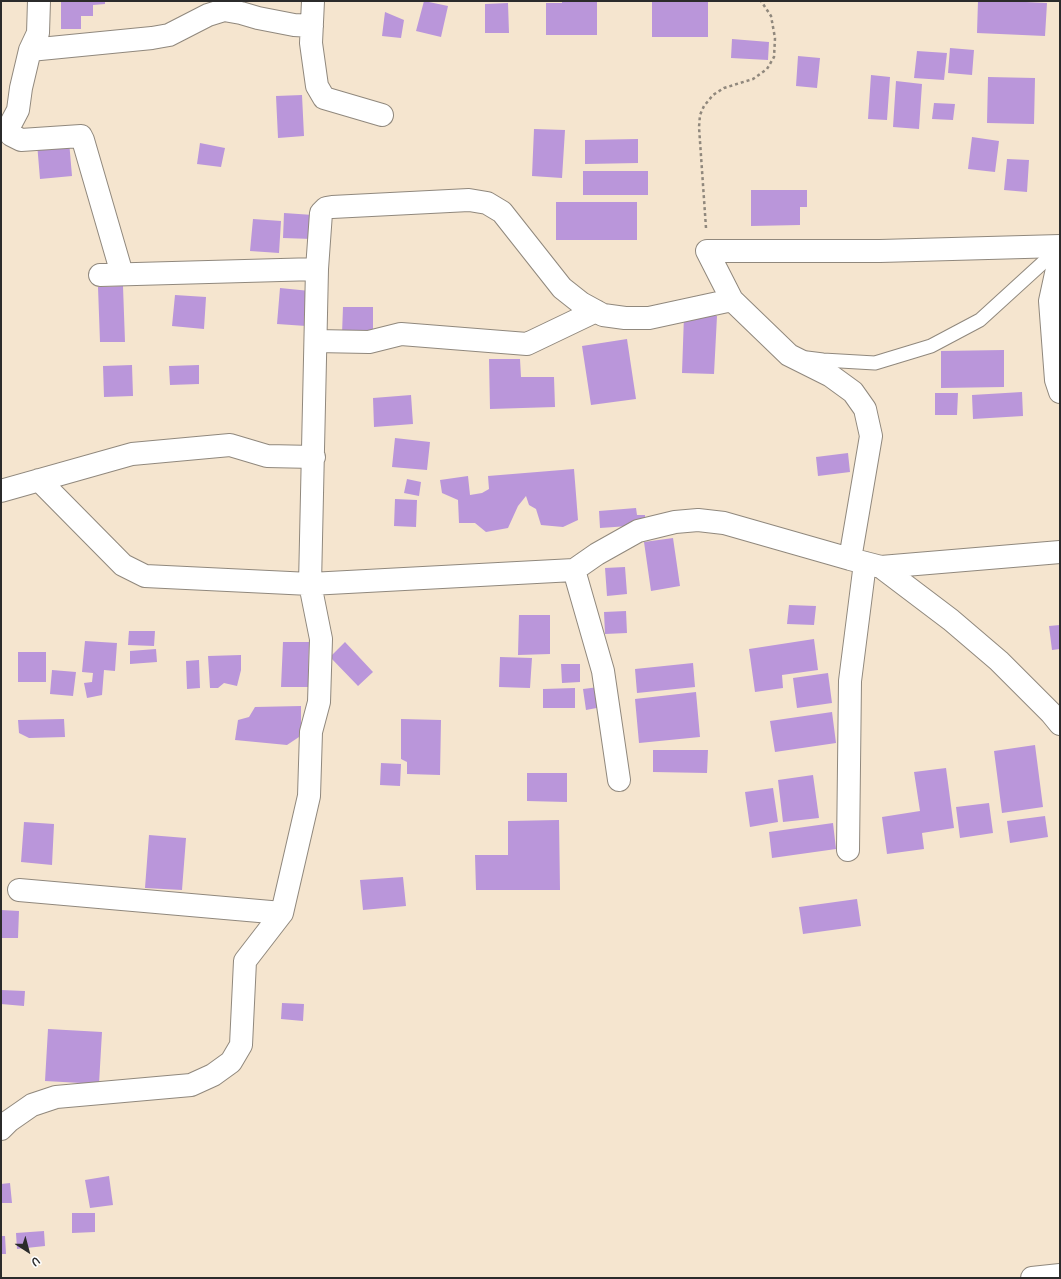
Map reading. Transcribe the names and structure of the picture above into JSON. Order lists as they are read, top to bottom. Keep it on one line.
{"north":"bottom right"}
